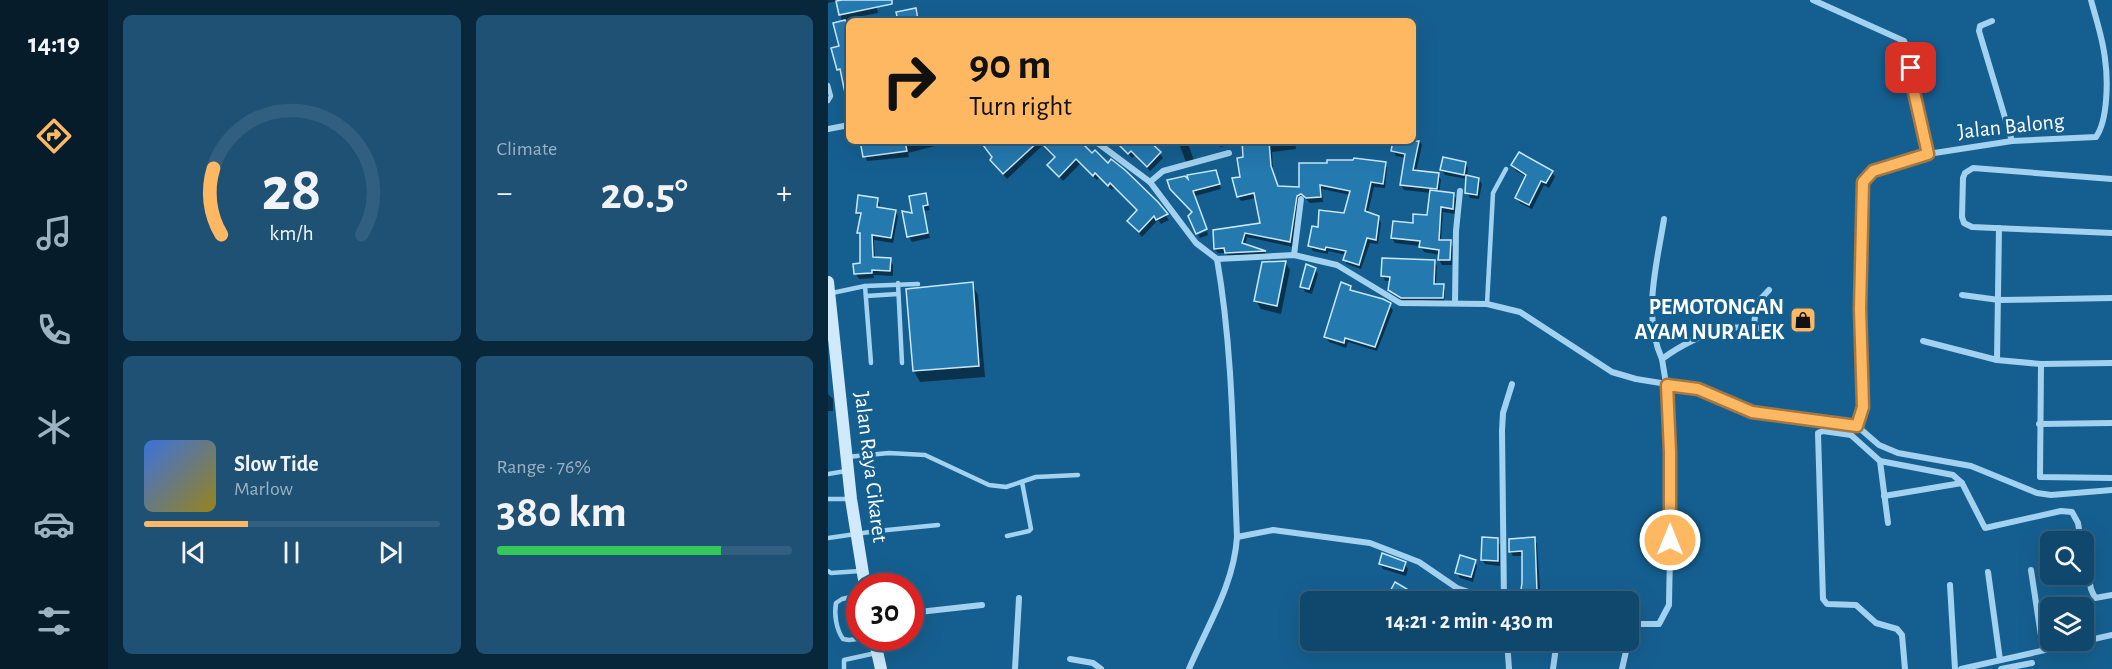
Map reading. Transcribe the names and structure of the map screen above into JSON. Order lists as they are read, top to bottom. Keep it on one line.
{"streets":{"main road":["Jalan Raya Cikaret"],"street":["Jalan Balong"]},"places":{"shop":["PEMOTONGAN AYAM NUR ALEK"]},"page":{"tabs":"14:19","tile":["Climate",["Range · 76%","380 km"]],"turn":["90 m","Turn right"],"heat":["−","20.5°","+"],"song":["Slow Tide","Marlow"],"limit":"30","trip":"14:21 · 2 min · 430 m","gauge":["28","km/h"]}}
